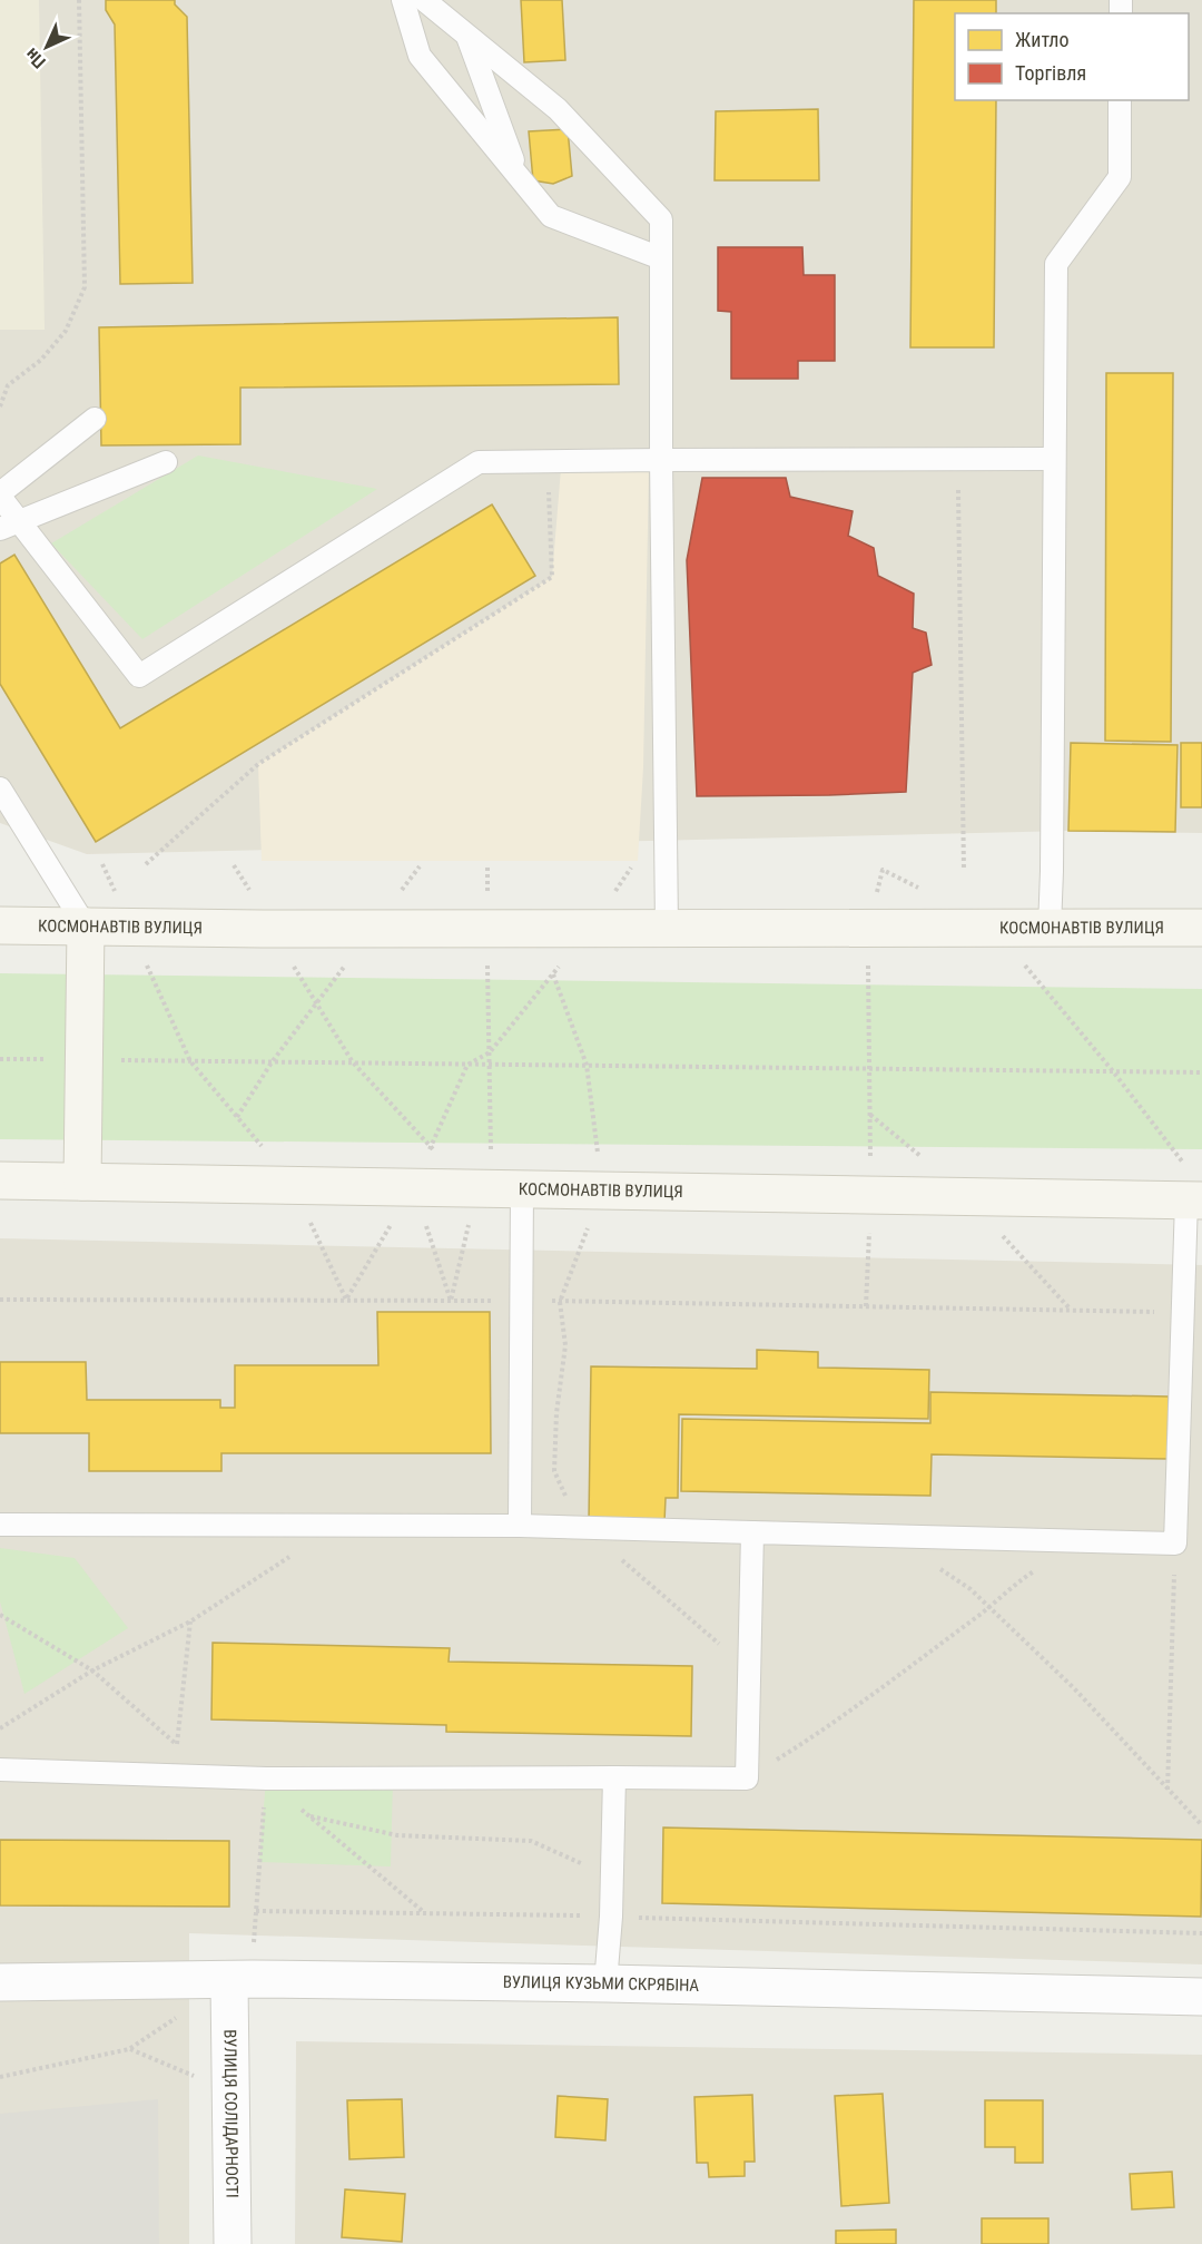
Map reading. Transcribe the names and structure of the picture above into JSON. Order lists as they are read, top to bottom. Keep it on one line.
{"streets":{"street":["КОСМОНАВТІВ ВУЛИЦЯ","ВУЛИЦЯ КУЗЬМИ СКРЯБІНА","ВУЛИЦЯ СОЛІДАРНОСТІ"]},"legend":["Житло","Торгівля"],"north":"bottom left"}
